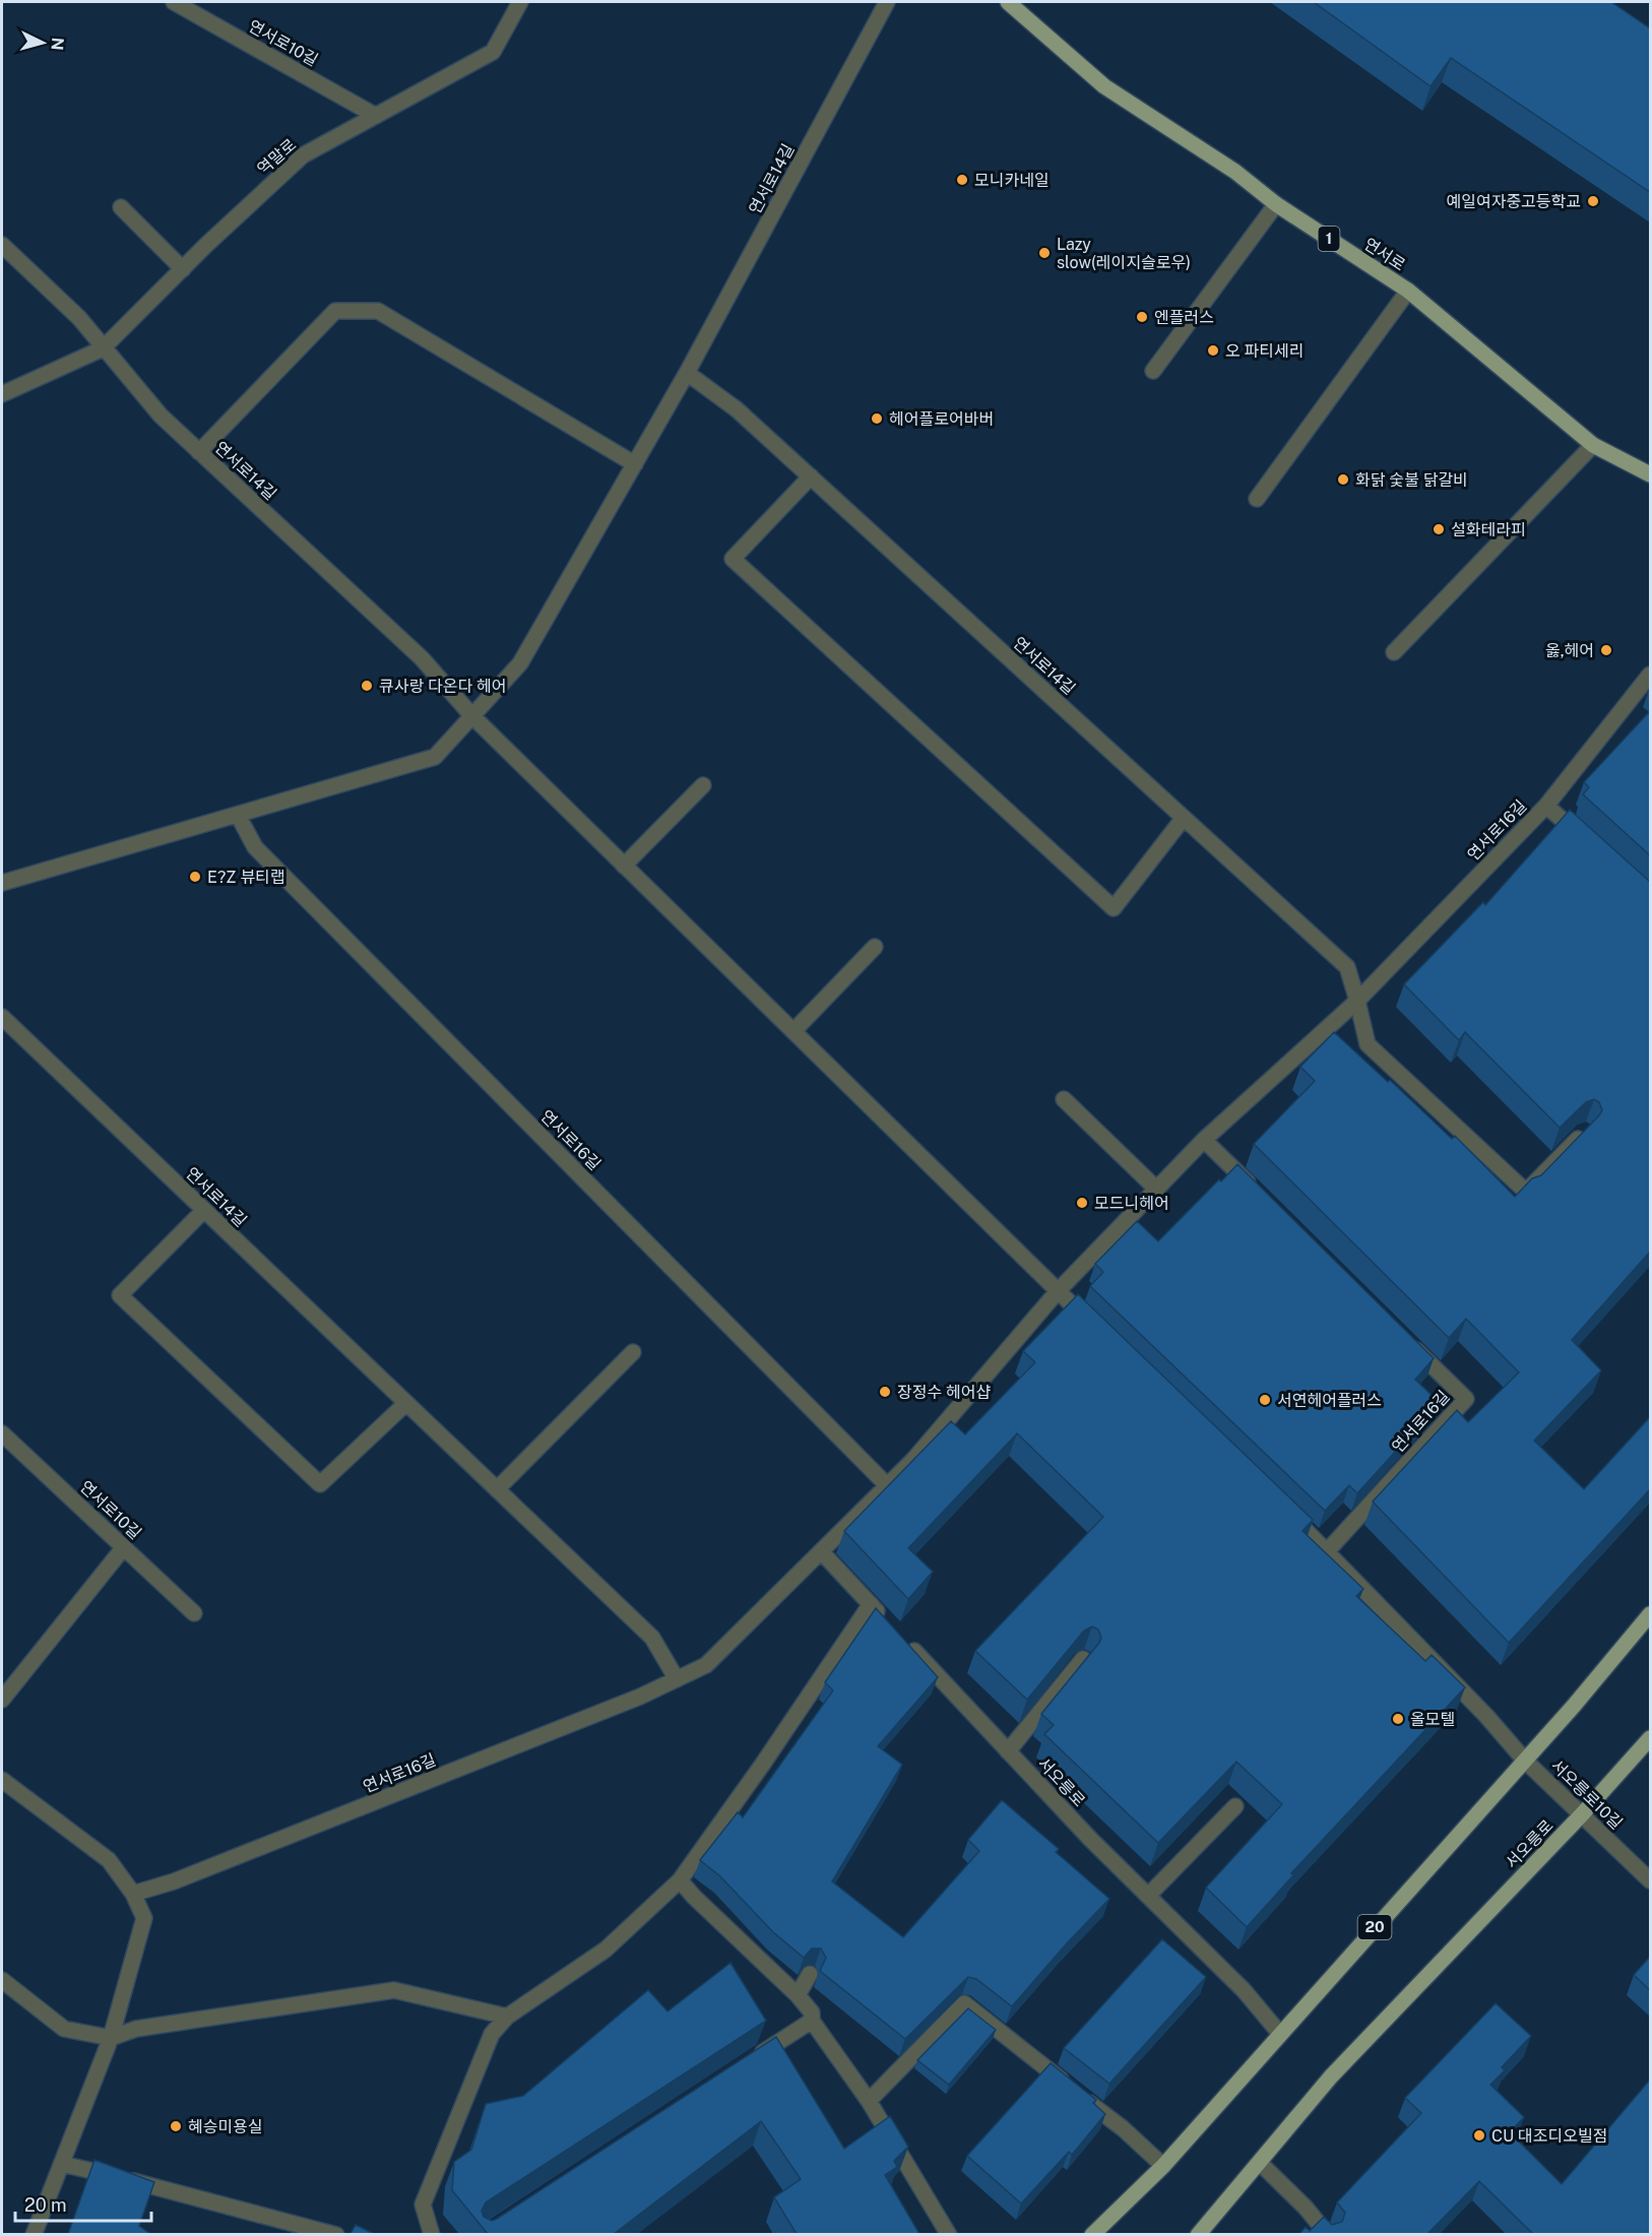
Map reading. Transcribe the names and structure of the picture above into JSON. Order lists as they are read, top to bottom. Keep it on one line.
{"streets":{"main road":["1","연서로","서오릉로","20"],"street":["연서로10길","역말로","연서로14길","연서로16길","서오릉로10길"]},"crossings":[["연서로10길","역말로"],["역말로","연서로14길"],["연서로14길","연서로16길"],["서오릉로","서오릉로10길"],["서오릉로","20"],["서오릉로10길","20"]],"places":["모니카네일","예일여자중고등학교","Lazy slow(레이지슬로우)","엔플러스","오 파티세리","헤어플로어바버","화닭 숯불 닭갈비","설화테라피","옳,헤어","큐사랑 다온다 헤어","E?Z 뷰티랩","모드니헤어","장정수 헤어샵","서연헤어플러스","올모텔","혜승미용실","CU 대조디오빌점"],"scale_bar":"20 m","north":"right"}
